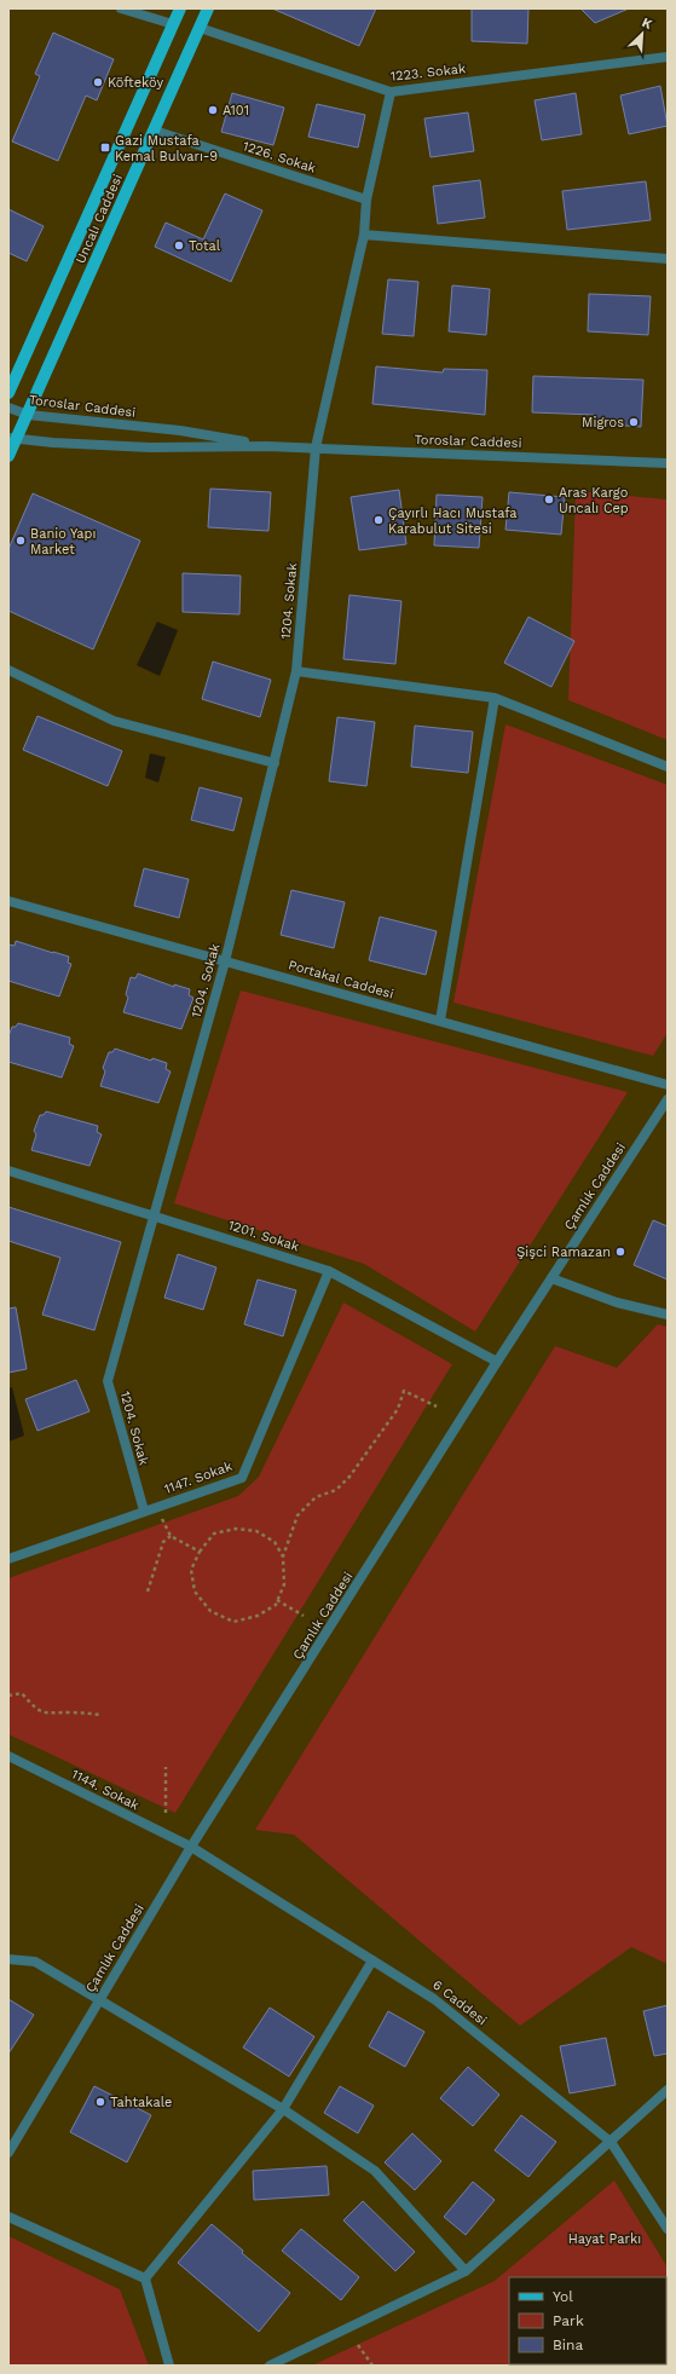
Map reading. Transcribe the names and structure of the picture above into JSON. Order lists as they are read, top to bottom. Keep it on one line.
{"streets":{"main road":["Uncalı Caddesi"],"street":["1223. Sokak","1226. Sokak","Toroslar Caddesi","1204. Sokak","Portakal Caddesi","Çamlık Caddesi","1201. Sokak","1147. Sokak","1144. Sokak","6 Caddesi"]},"crossings":[["1223. Sokak","Uncalı Caddesi"],["1223. Sokak","1204. Sokak"],["1226. Sokak","Uncalı Caddesi"],["1226. Sokak","1204. Sokak"],["Uncalı Caddesi","Toroslar Caddesi"],["Toroslar Caddesi","1204. Sokak"],["1204. Sokak","Portakal Caddesi"],["1204. Sokak","1201. Sokak"],["1204. Sokak","1147. Sokak"],["Çamlık Caddesi","1201. Sokak"],["Çamlık Caddesi","1144. Sokak"],["Çamlık Caddesi","6 Caddesi"],["1201. Sokak","1147. Sokak"],["1144. Sokak","6 Caddesi"]],"parks":["Hayat Parkı"],"places":{"other":["Köfteköy","A101","Total","Migros","Aras Kargo Uncalı Cep","Çayırlı Hacı Mustafa Karabulut Sitesi","Banio Yapı Market","Şişci Ramazan","Tahtakale"],"transit":["Gazi Mustafa Kemal Bulvarı-9"]},"legend":["Yol","Park","Bina"],"north":"top right"}
